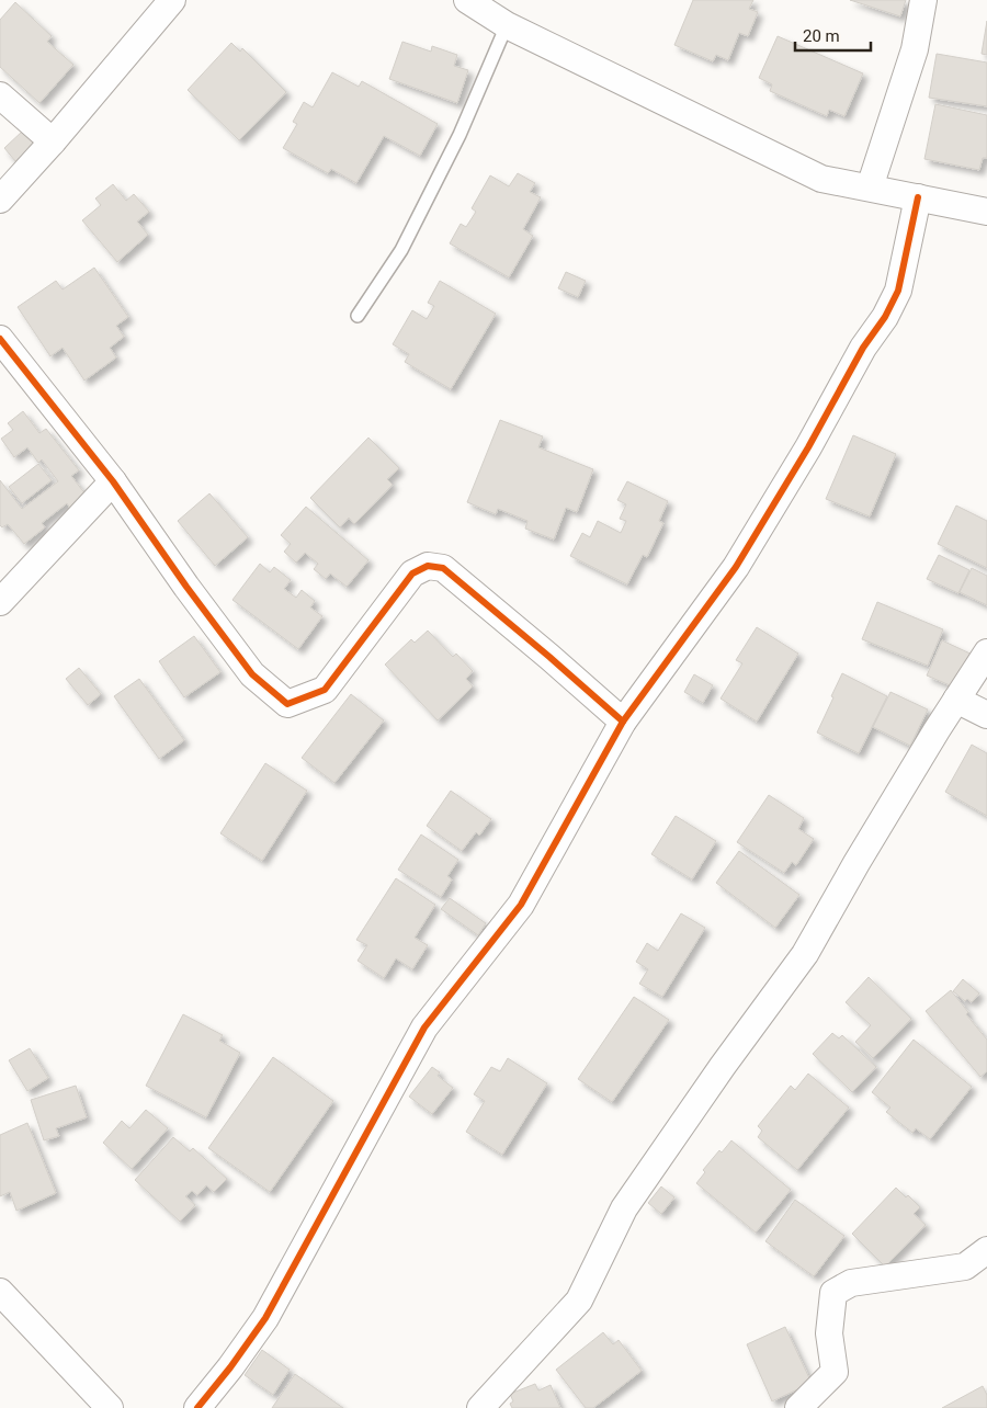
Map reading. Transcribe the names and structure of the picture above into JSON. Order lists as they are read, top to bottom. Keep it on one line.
{"scale_bar":"20 m"}
